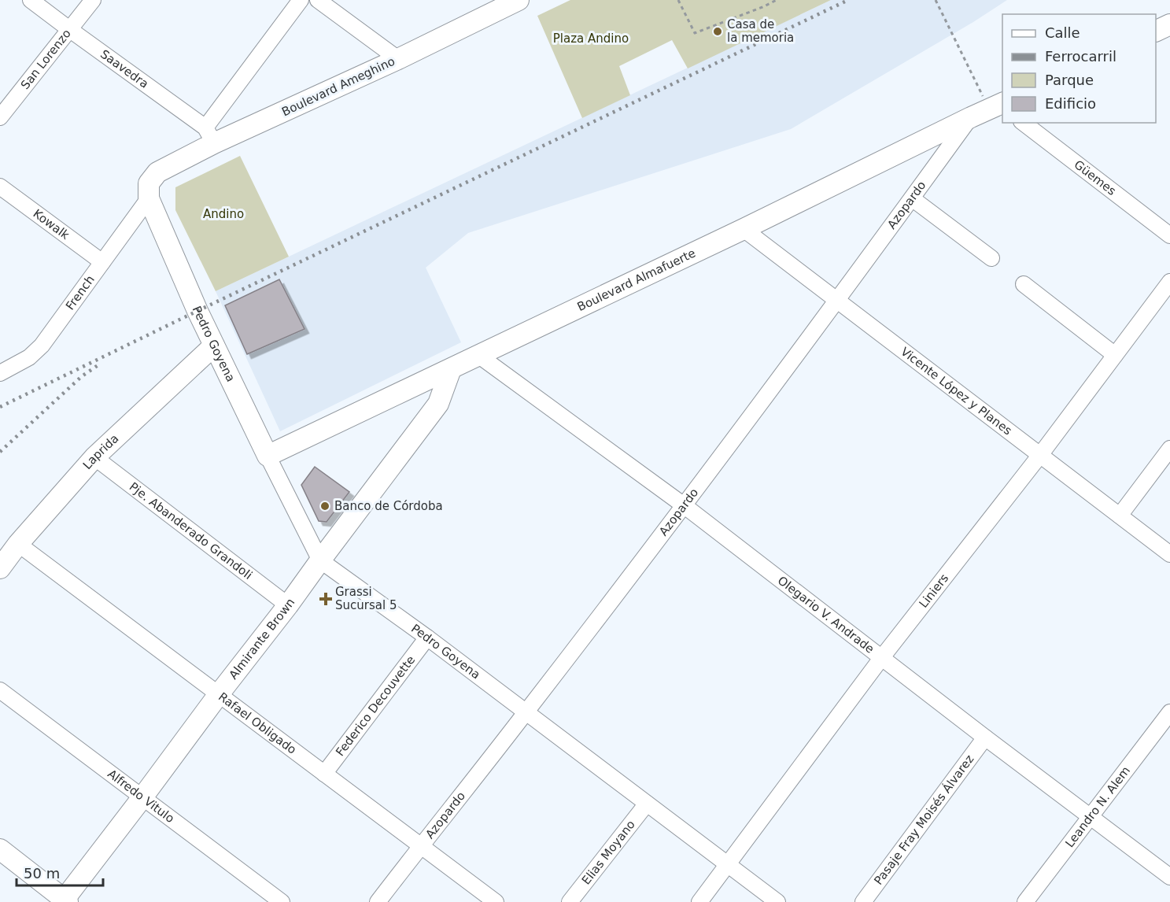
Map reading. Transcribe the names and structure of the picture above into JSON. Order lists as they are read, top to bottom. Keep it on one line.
{"streets":{"main road":["Boulevard Ameghino","Boulevard Almafuerte","Pedro Goyena","Laprida","Almirante Brown"],"street":["San Lorenzo","Saavedra","Güemes","Azopardo","Kowalk","French","Vicente López y Planes","Pje. Abanderado Grandoli","Liniers","Olegario V. Andrade","Federico Decouvette","Rafael Obligado","Alfredo Vitulo","Leandro N. Alem","Pasaje Fray Moisés Álvarez","Elias Moyano"]},"crossings":[["San Lorenzo","Saavedra"],["Saavedra","Boulevard Ameghino"],["Boulevard Ameghino","French"],["Boulevard Ameghino","Pedro Goyena"],["Azopardo","Boulevard Almafuerte"],["Azopardo","Pedro Goyena"],["Azopardo","Vicente López y Planes"],["Azopardo","Olegario V. Andrade"],["Azopardo","Rafael Obligado"],["Kowalk","French"],["Boulevard Almafuerte","Pedro Goyena"],["Boulevard Almafuerte","Vicente López y Planes"],["Boulevard Almafuerte","Olegario V. Andrade"],["Boulevard Almafuerte","Almirante Brown"],["French","Pedro Goyena"],["Pedro Goyena","Laprida"],["Pedro Goyena","Liniers"],["Pedro Goyena","Almirante Brown"],["Pedro Goyena","Federico Decouvette"],["Pedro Goyena","Elias Moyano"],["Vicente López y Planes","Liniers"],["Laprida","Pje. Abanderado Grandoli"],["Laprida","Rafael Obligado"],["Pje. Abanderado Grandoli","Almirante Brown"],["Liniers","Olegario V. Andrade"],["Olegario V. Andrade","Leandro N. Alem"],["Olegario V. Andrade","Pasaje Fray Moisés Álvarez"],["Almirante Brown","Rafael Obligado"],["Almirante Brown","Alfredo Vitulo"],["Federico Decouvette","Rafael Obligado"]],"parks":["Plaza Andino","Andino"],"places":{"other":["Casa de la memoria","Banco de Córdoba"],"health":["Grassi Sucursal 5"]},"legend":["Calle","Ferrocarril","Parque","Edificio"],"scale_bar":"50 m"}
